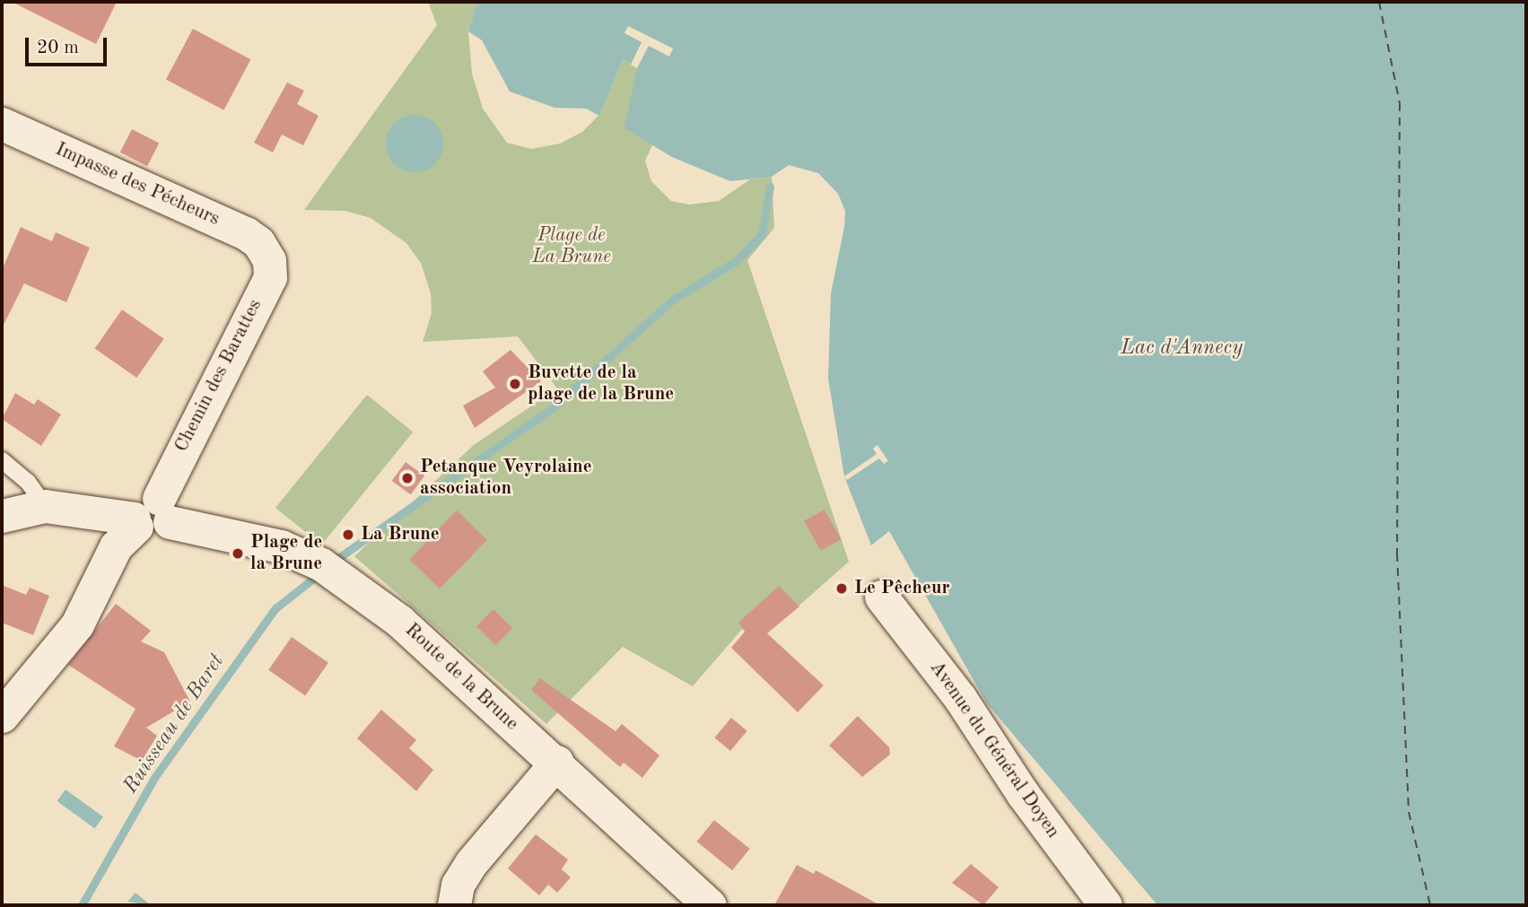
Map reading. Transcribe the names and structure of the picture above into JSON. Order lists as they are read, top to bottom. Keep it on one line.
{"streets":{"street":["Impasse des Pécheurs","Chemin des Barattes","Route de la Brune","Avenue du Général Doyen"]},"crossings":[["Impasse des Pécheurs","Chemin des Barattes"],["Chemin des Barattes","Route de la Brune"]],"water":["Lac d'Annecy","Ruisseau de Baret"],"parks":["Plage de La Brune"],"places":["Buvette de la plage de la Brune","Petanque Veyrolaine association","La Brune","Plage de la Brune","Le Pêcheur"],"scale_bar":"20 m"}
